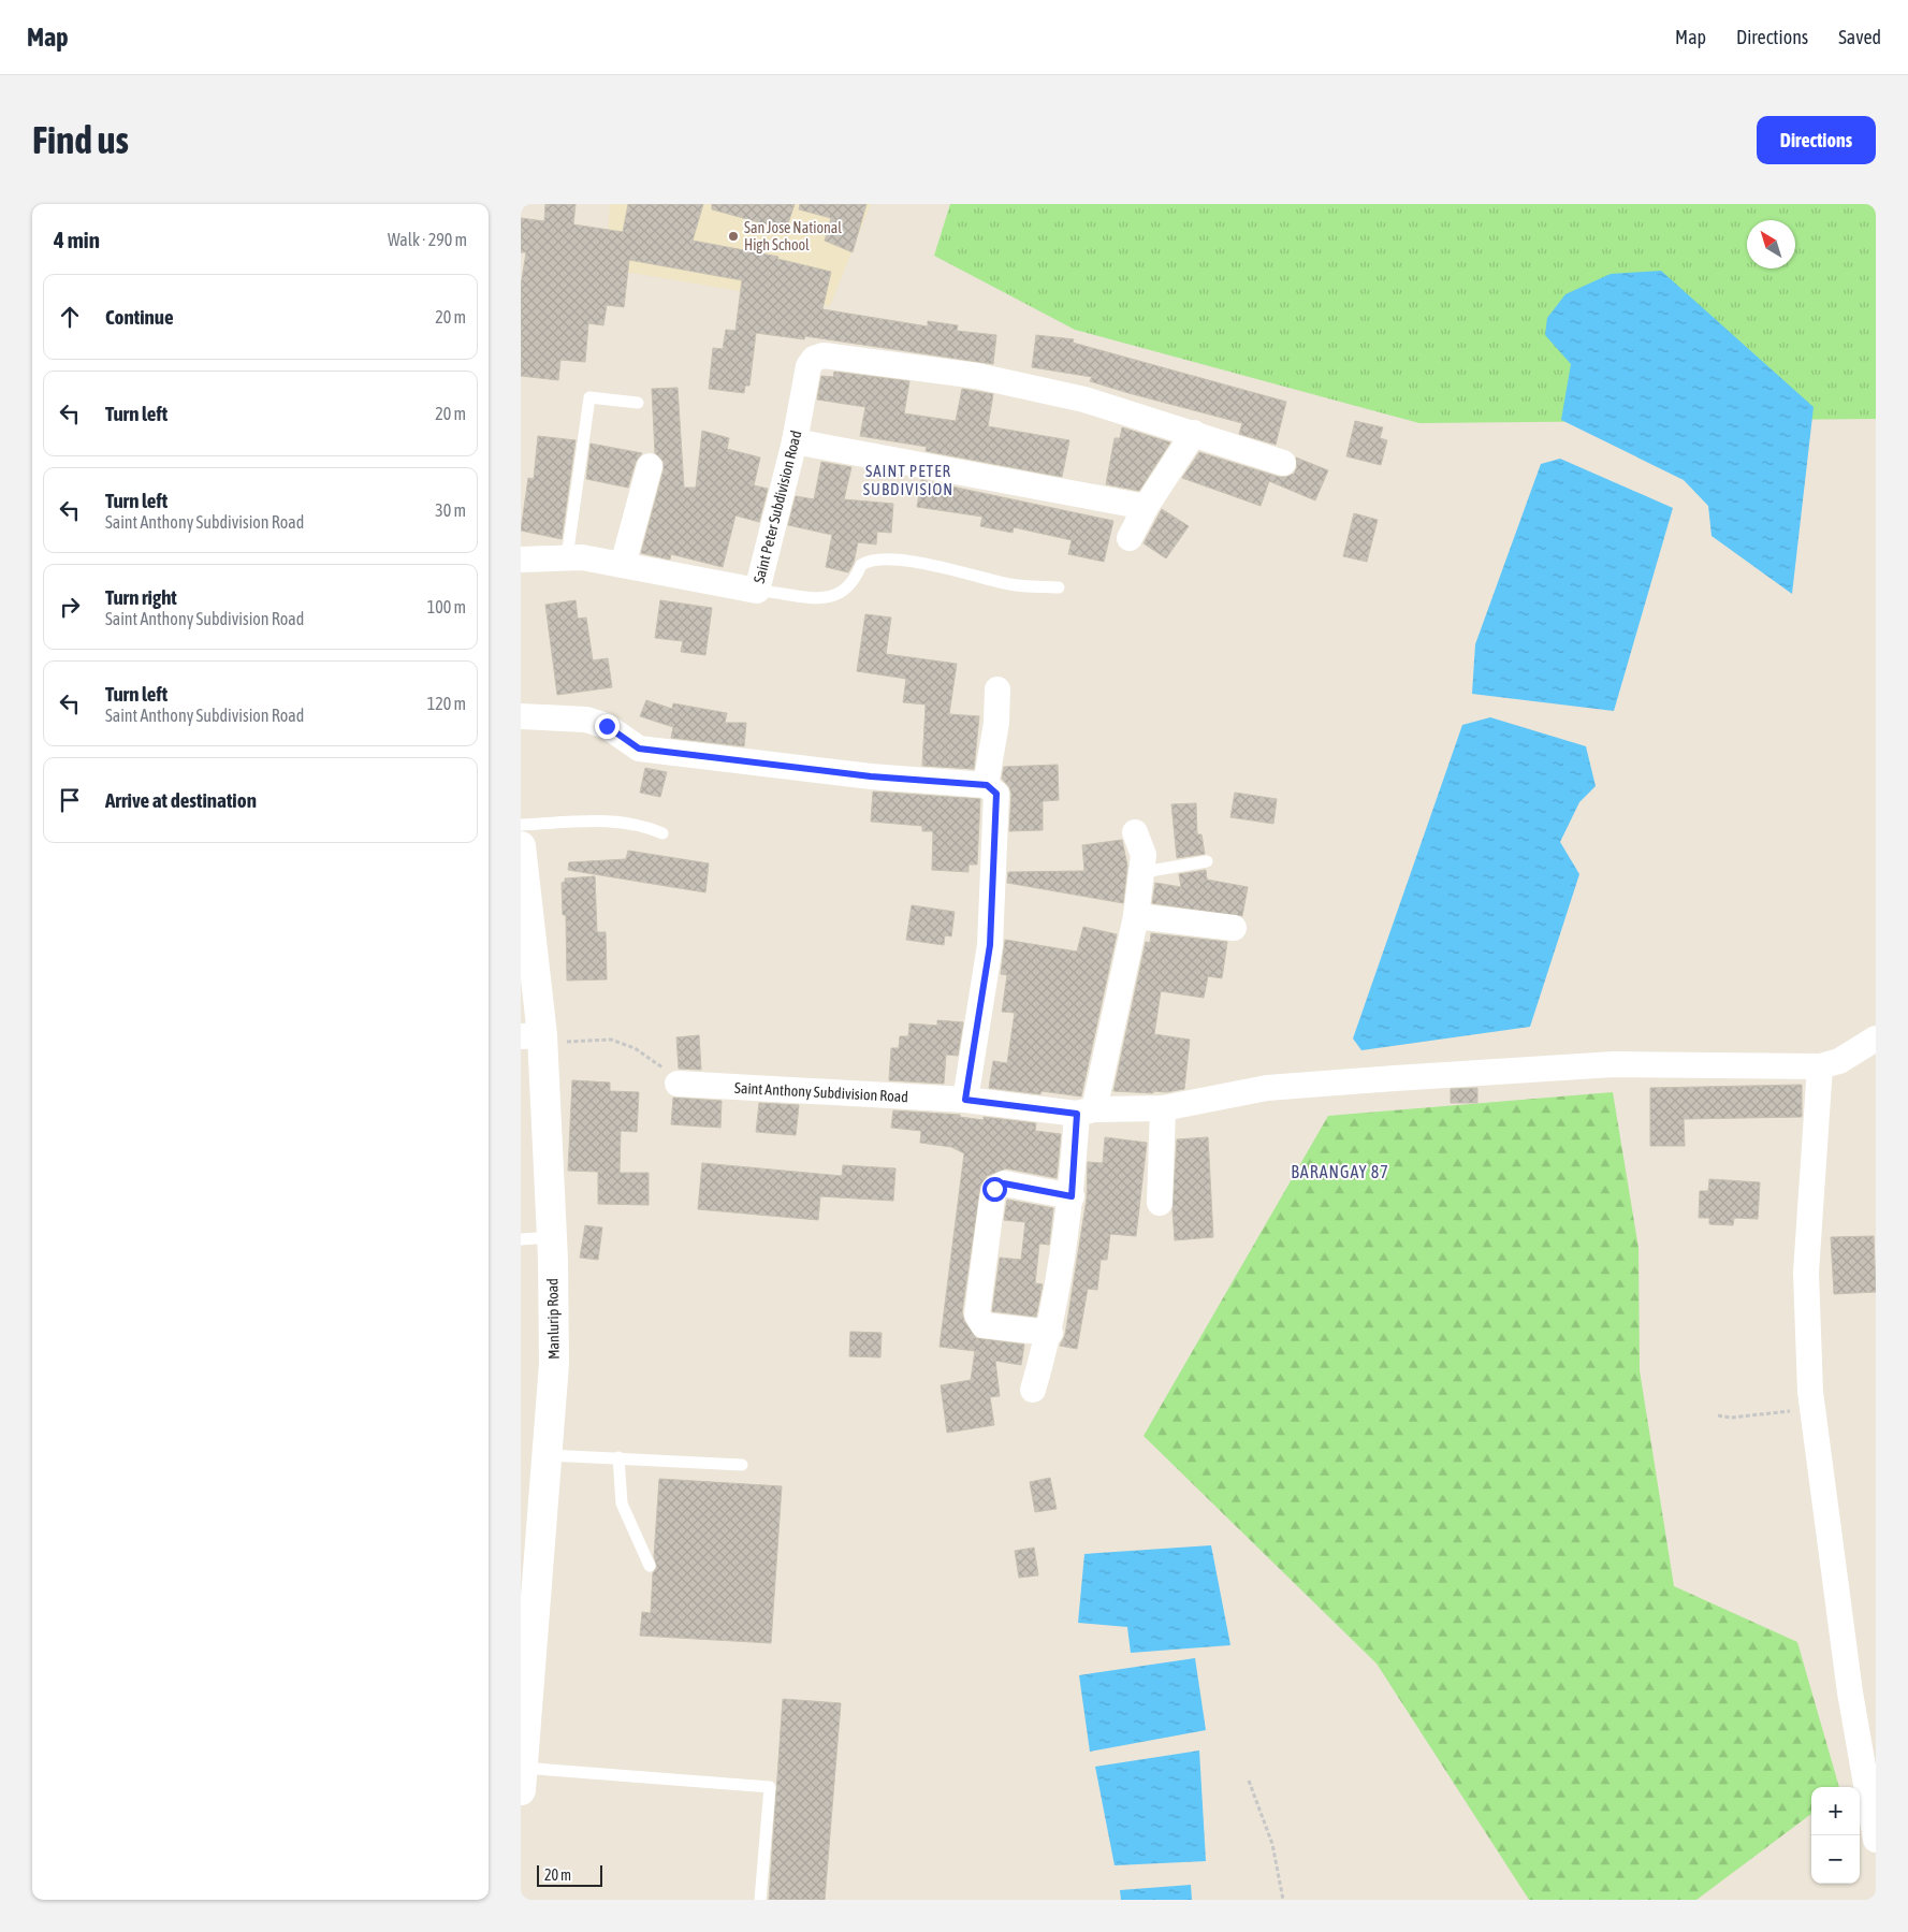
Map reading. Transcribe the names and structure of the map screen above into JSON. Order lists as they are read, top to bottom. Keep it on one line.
{"streets":{"main road":["Manlurip Road"],"street":["Saint Peter Subdivision Road","Saint Anthony Subdivision Road"]},"districts":["SAINT PETER SUBDIVISION","BARANGAY 87"],"places":["San Jose National High School"],"scale_bar":"20 m","north":"top left","page":{"header":"Map","nav":["Map","Directions","Saved"],"buttons":"Directions","title":"Find us","heading":["4 min","Walk · 290 m"],"list":[["Continue","20 m"],["Turn left","20 m"],["Turn left","Saint Anthony Subdivision Road","30 m"],["Turn right","Saint Anthony Subdivision Road","100 m"],["Turn left","Saint Anthony Subdivision Road","120 m"],"Arrive at destination"],"map_buttons":["+","−"],"scale":"20 m"}}
